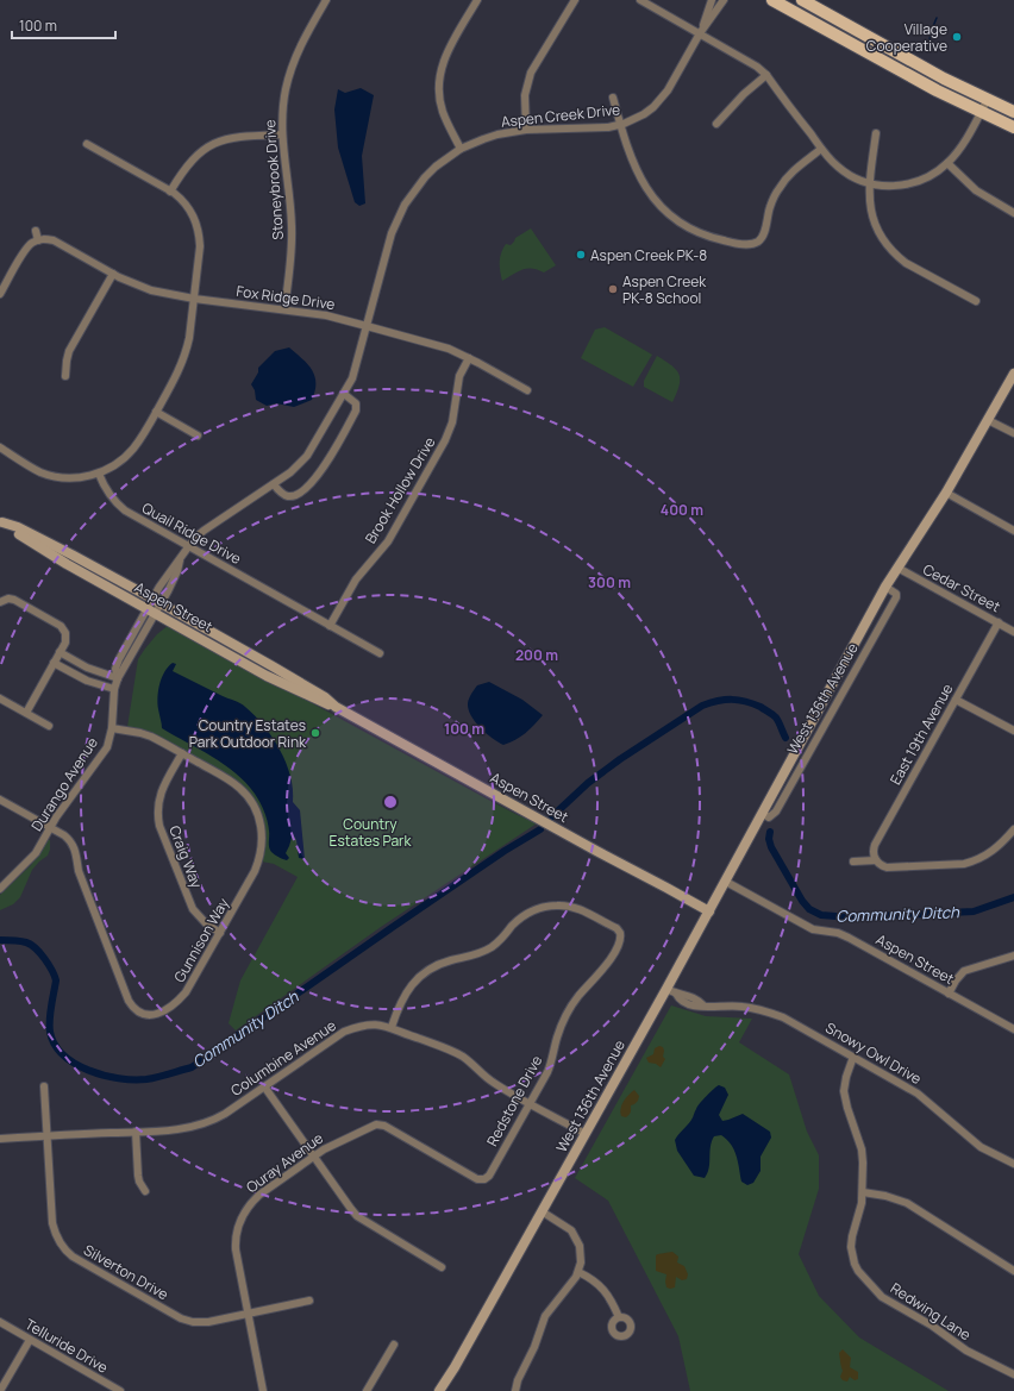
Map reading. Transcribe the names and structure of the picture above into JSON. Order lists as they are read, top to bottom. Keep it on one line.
{"streets":{"main road":["Aspen Street","West 136th Avenue"],"street":["Aspen Creek Drive","Stoneybrook Drive","Fox Ridge Drive","Brook Hollow Drive","Quail Ridge Drive","Cedar Street","East 19th Avenue","Durango Avenue","Craig Way","Gunnison Way","Snowy Owl Drive","Columbine Avenue","Redstone Drive","Ouray Avenue","Silverton Drive","Redwing Lane","Telluride Drive"]},"crossings":[["Aspen Creek Drive","Fox Ridge Drive"],["Aspen Creek Drive","Quail Ridge Drive"],["Aspen Creek Drive","Aspen Street"],["Aspen Creek Drive","Durango Avenue"],["Stoneybrook Drive","Fox Ridge Drive"],["Fox Ridge Drive","Brook Hollow Drive"],["Brook Hollow Drive","Quail Ridge Drive"],["Cedar Street","West 136th Avenue"],["Cedar Street","East 19th Avenue"],["Aspen Street","West 136th Avenue"],["Aspen Street","Durango Avenue"],["West 136th Avenue","Snowy Owl Drive"],["West 136th Avenue","Columbine Avenue"],["Durango Avenue","Gunnison Way"],["Craig Way","Gunnison Way"],["Snowy Owl Drive","Redwing Lane"],["Columbine Avenue","Redstone Drive"],["Columbine Avenue","Silverton Drive"],["Redstone Drive","Ouray Avenue"],["Ouray Avenue","Silverton Drive"]],"water":["Community Ditch"],"parks":["Country Estates Park"],"places":["Village Cooperative","Aspen Creek PK-8","Aspen Creek PK-8 School","Country Estates Park Outdoor Rink"],"scale_bar":"100 m","rings":["400 m","300 m","200 m","100 m"]}
